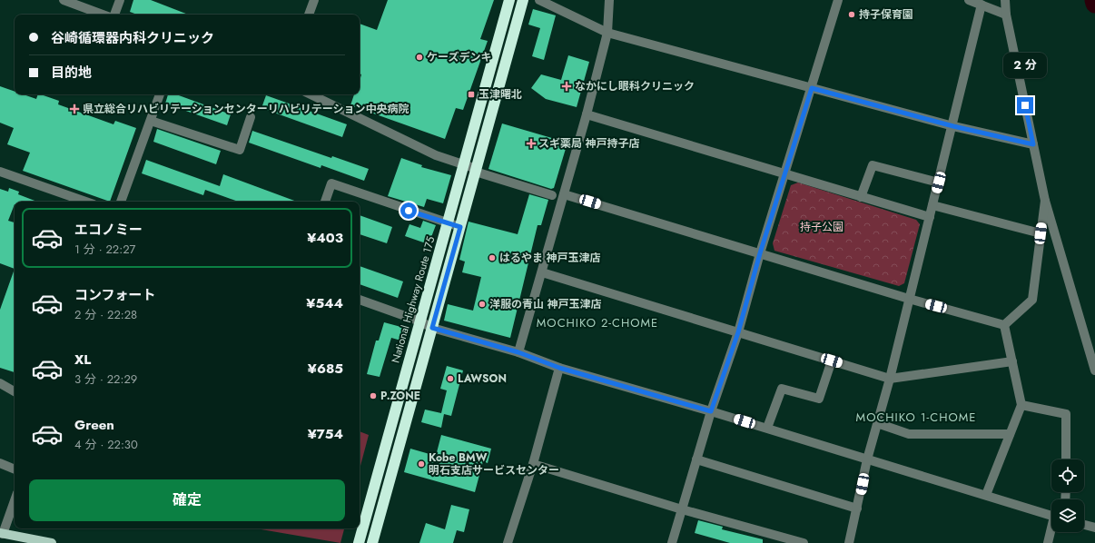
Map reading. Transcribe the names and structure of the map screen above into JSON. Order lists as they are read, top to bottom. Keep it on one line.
{"streets":{"highway":["National Highway Route 175"]},"districts":["MOCHIKO 2-CHOME","MOCHIKO 1-CHOME"],"parks":["持子公園"],"places":{"other":["持子保育園","ケーズデンキ","はるやま 神戸玉津店","洋服の青山 神戸玉津店","LAWSON","P.ZONE","Kobe BMW 明石支店サービスセンター"],"health":["なかにし眼科クリニック","県立総合リハビリテーションセンターリハビリテーション中央病院","スギ薬局 神戸持子店"],"transit":["玉津曙北"]},"page":{"banner":["谷崎循環器内科クリニック","目的地"],"bubble":"2 分","list":[{"name":"エコノミー","note":"1 分 · 22:27","value":"¥403"},{"name":"コンフォート","note":"2 分 · 22:28","value":"¥544"},{"name":"XL","note":"3 分 · 22:29","value":"¥685"},{"name":"Green","note":"4 分 · 22:30","value":"¥754"}],"buttons":"確定"}}
